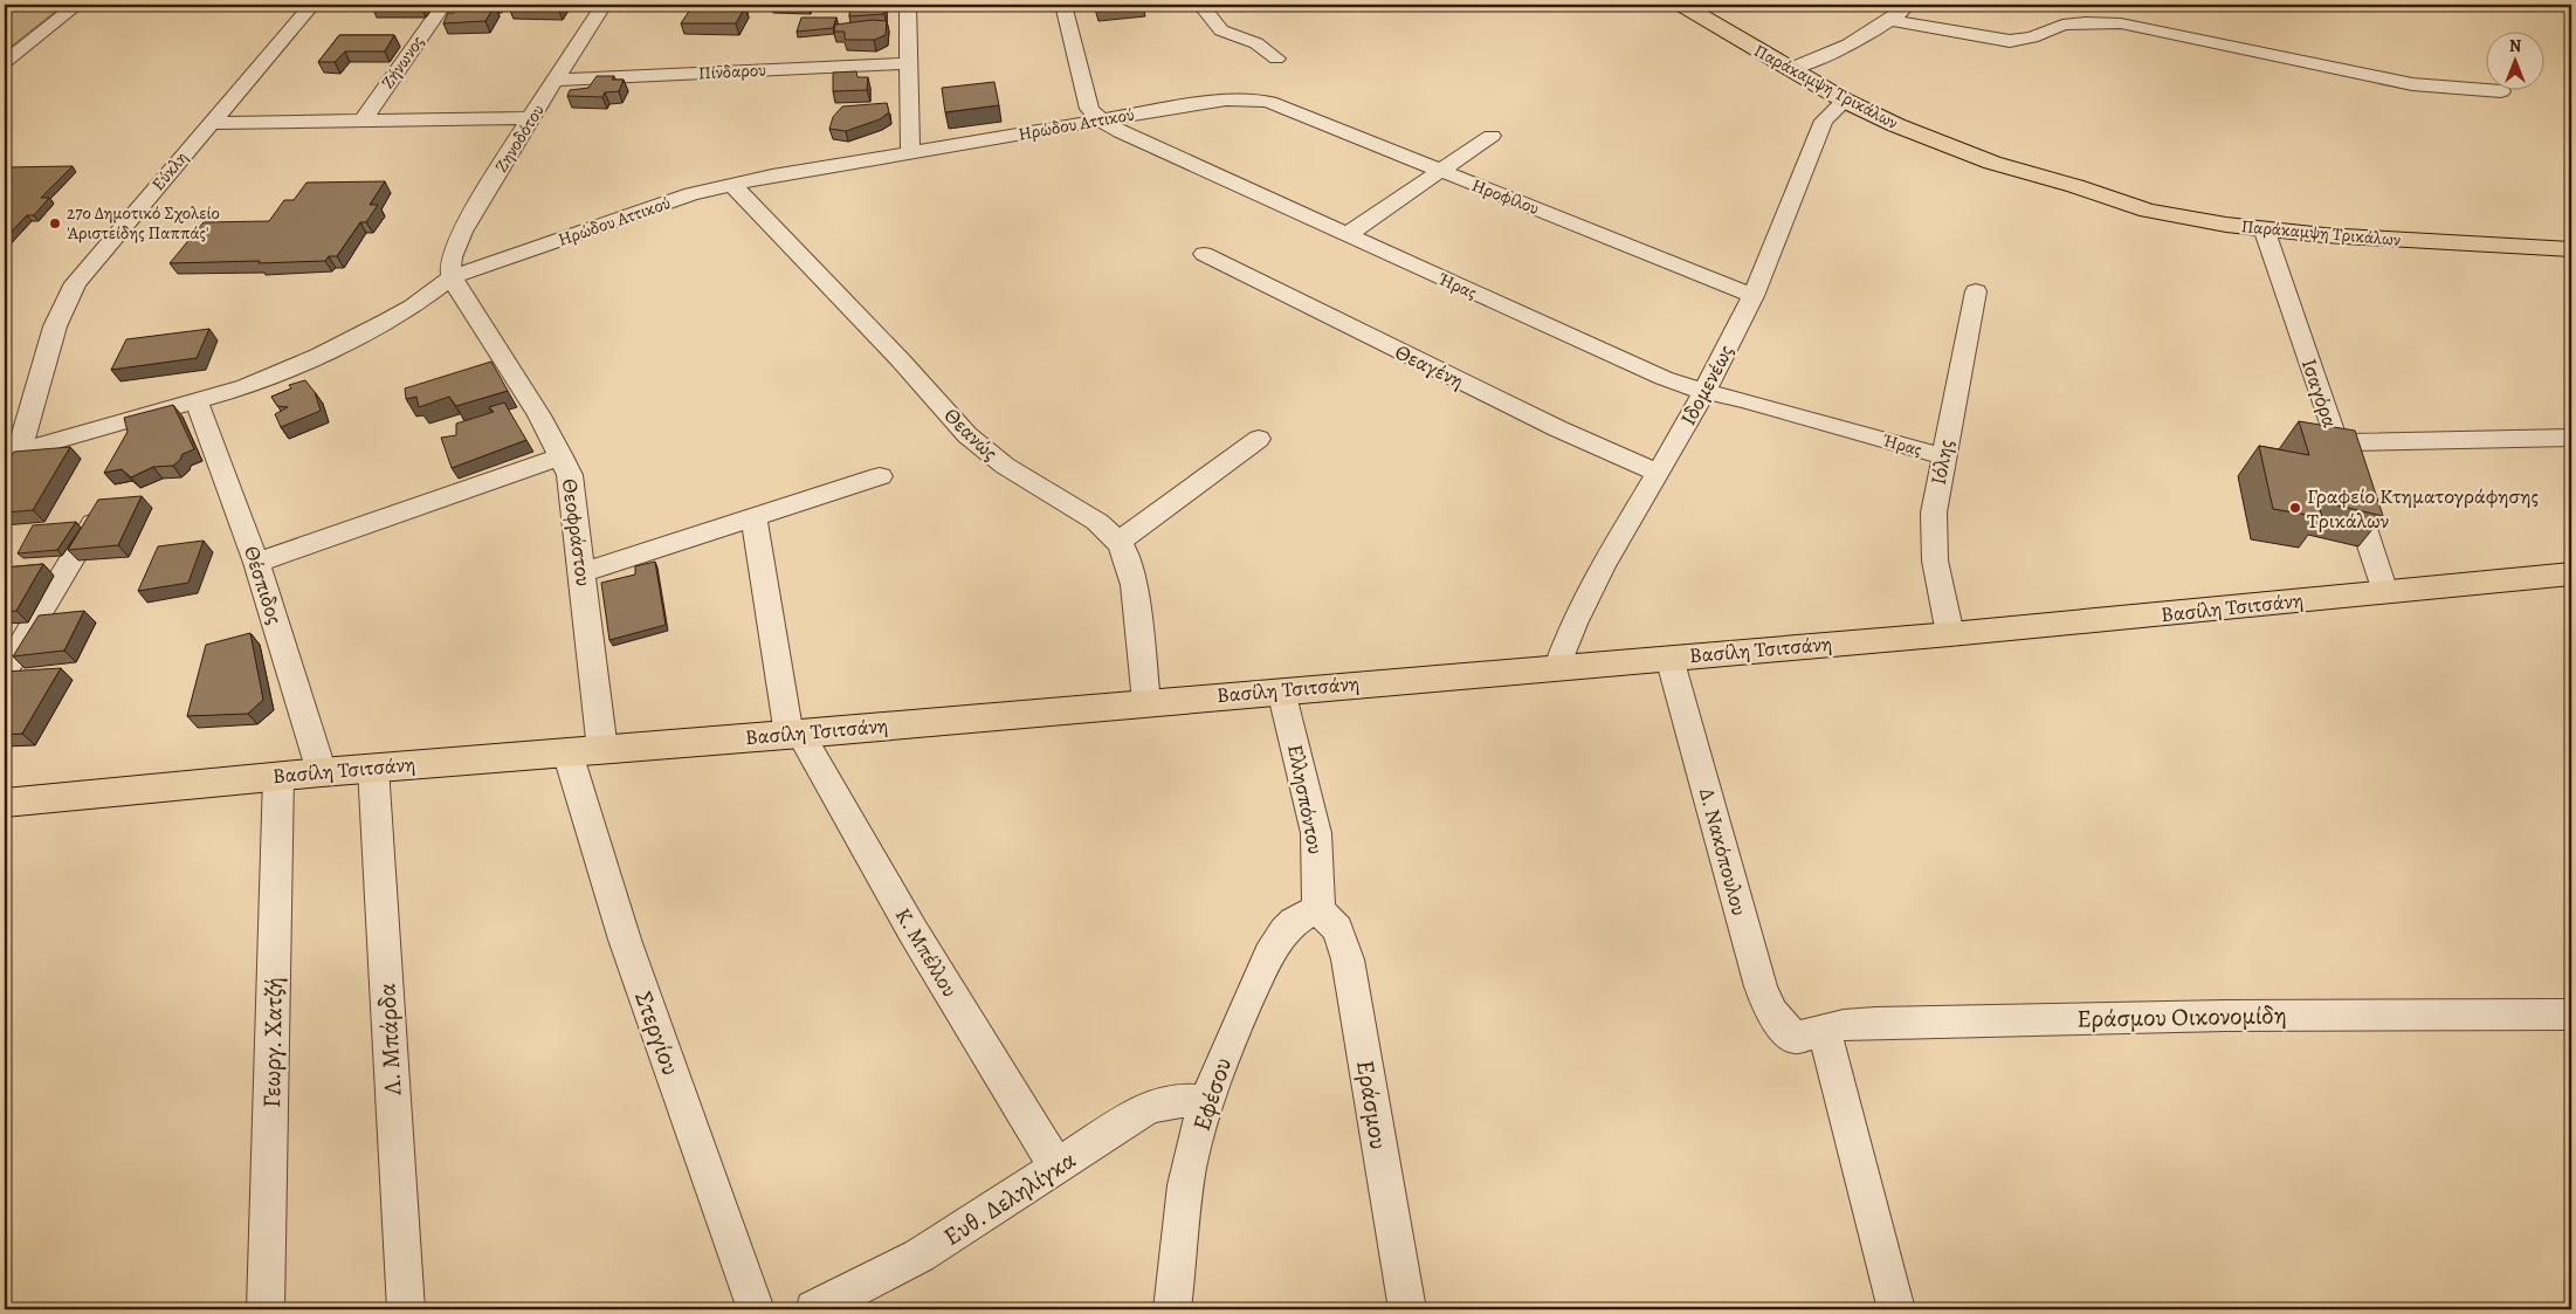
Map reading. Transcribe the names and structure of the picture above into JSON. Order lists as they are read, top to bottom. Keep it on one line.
{"streets":{"main road":["Παράκαμψη Τρικάλων","Βασίλη Τσιτσάνη"],"street":["Ζήνωνος","Πίνδαρου","Ηρώδου Αττικού","Ζηνοδότου","Εύκλη","Ηροφίλου","Ήρας","Θεαγένη","Ιδομενέως","Ισαγόρα","Θεανώς","Ιόλης","Θεοφράστου","Θέσπιδος","Ελλησπόντου","Δ. Νακόπουλου","Κ. Μπέλλου","Εράσμου Οικονομίδη","Στεργίου","Λ. Μπάρδα","Γεωργ. Χατζή","Εφέσου","Εράσμου","Ευθ. Δεληλίγκα"]},"crossings":[["Πίνδαρου","Ζηνοδότου"],["Παράκαμψη Τρικάλων","Ιδομενέως"],["Παράκαμψη Τρικάλων","Ισαγόρα"],["Ηρώδου Αττικού","Ζηνοδότου"],["Ηρώδου Αττικού","Εύκλη"],["Ηρώδου Αττικού","Ηροφίλου"],["Ηρώδου Αττικού","Ήρας"],["Ηρώδου Αττικού","Θεανώς"],["Ηρώδου Αττικού","Θεοφράστου"],["Ηρώδου Αττικού","Θέσπιδος"],["Ζηνοδότου","Θεοφράστου"],["Ηροφίλου","Ιδομενέως"],["Ήρας","Ιδομενέως"],["Ήρας","Ιόλης"],["Θεαγένη","Ιδομενέως"],["Ιδομενέως","Βασίλη Τσιτσάνη"],["Ισαγόρα","Βασίλη Τσιτσάνη"],["Θεανώς","Βασίλη Τσιτσάνη"],["Ιόλης","Βασίλη Τσιτσάνη"],["Θεοφράστου","Βασίλη Τσιτσάνη"],["Θέσπιδος","Βασίλη Τσιτσάνη"],["Βασίλη Τσιτσάνη","Ελλησπόντου"],["Βασίλη Τσιτσάνη","Δ. Νακόπουλου"],["Βασίλη Τσιτσάνη","Κ. Μπέλλου"],["Βασίλη Τσιτσάνη","Στεργίου"],["Βασίλη Τσιτσάνη","Λ. Μπάρδα"],["Βασίλη Τσιτσάνη","Γεωργ. Χατζή"],["Ελλησπόντου","Εφέσου"],["Ελλησπόντου","Εράσμου"],["Δ. Νακόπουλου","Εράσμου Οικονομίδη"],["Κ. Μπέλλου","Ευθ. Δεληλίγκα"],["Εφέσου","Εράσμου"],["Εφέσου","Ευθ. Δεληλίγκα"]],"places":["27ο Δημοτικό Σχολείο 'Αριστείδης Παππάς'","Γραφείο Κτηματογράφησης Τρικάλων"],"north":"top"}
